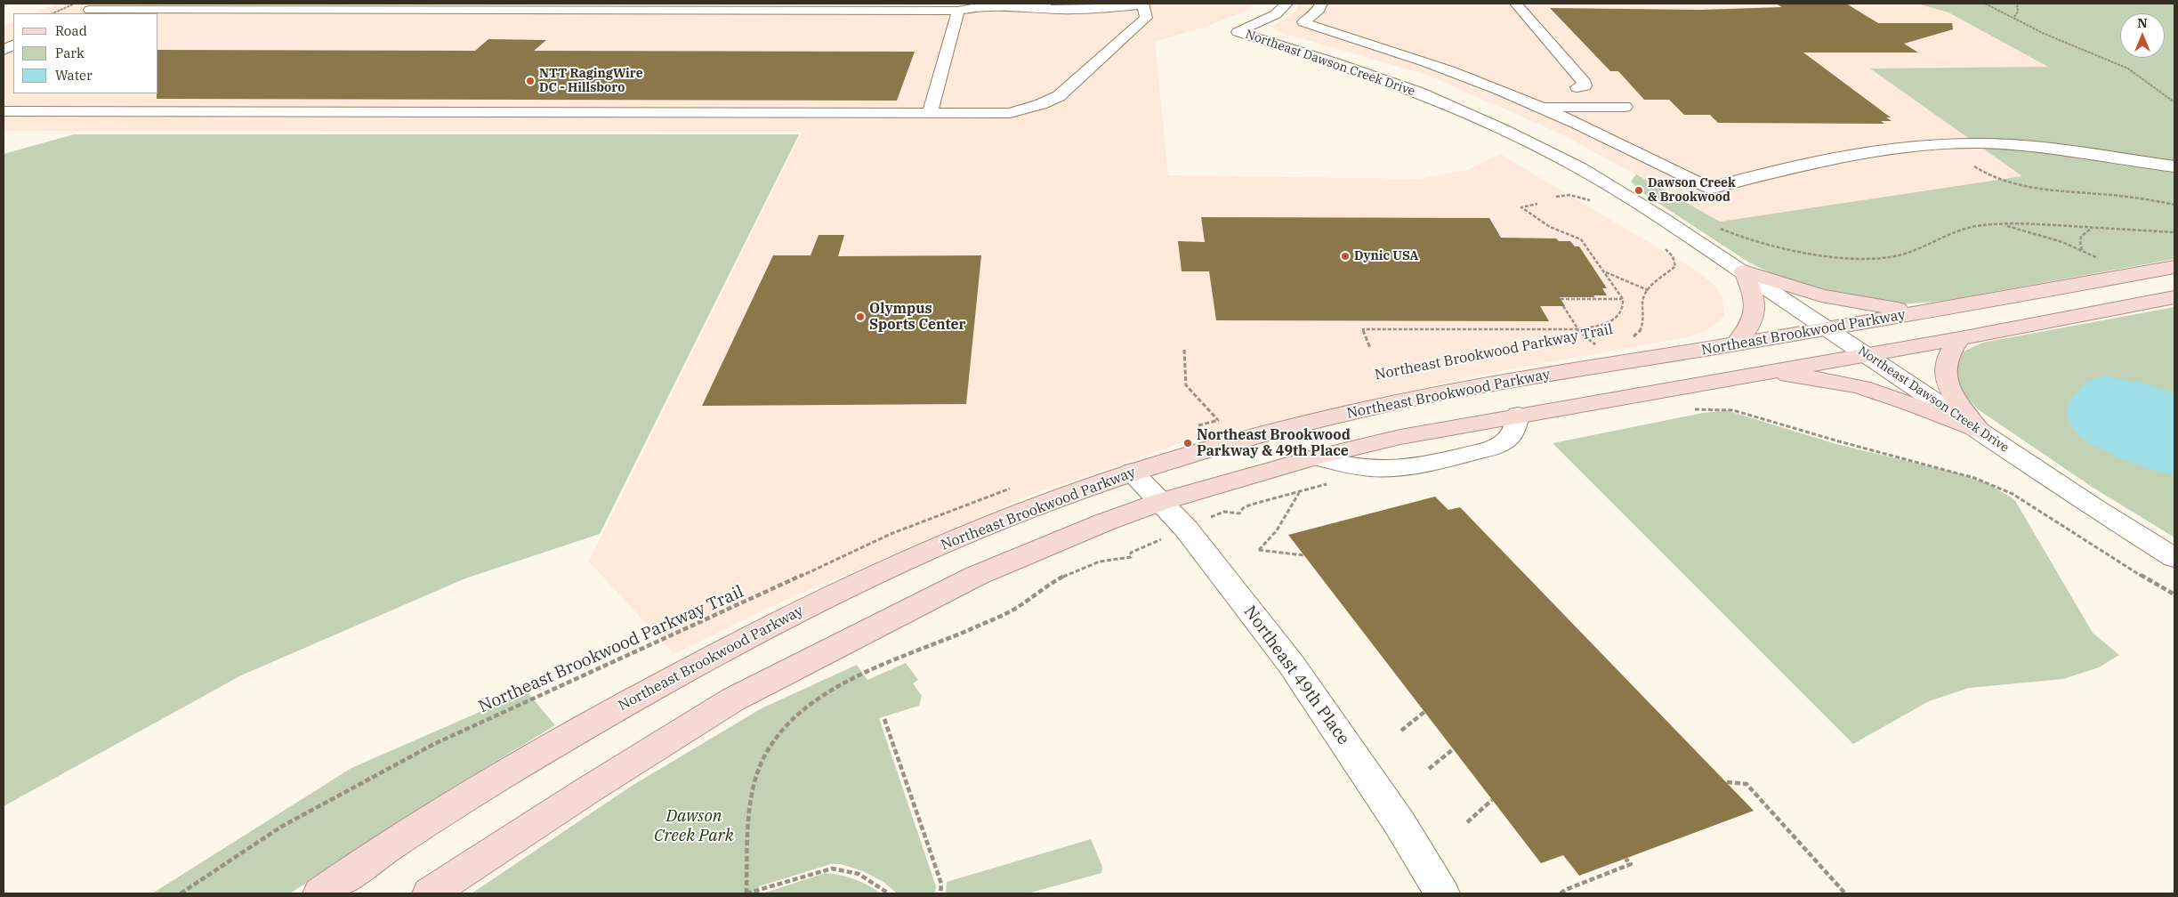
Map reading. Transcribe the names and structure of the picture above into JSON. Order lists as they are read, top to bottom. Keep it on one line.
{"streets":{"main road":["Northeast Brookwood Parkway"],"street":["Northeast Dawson Creek Drive","Northeast 49th Place"],"path":["Northeast Brookwood Parkway Trail"]},"crossings":[["Northeast Dawson Creek Drive","Northeast Brookwood Parkway"],["Northeast Brookwood Parkway","Northeast 49th Place"]],"parks":["Dawson Creek Park"],"places":["NTT RagingWire DC - Hillsboro","Dawson Creek & Brookwood","Dynic USA","Olympus Sports Center","Northeast Brookwood Parkway & 49th Place"],"legend":["Road","Park","Water"],"north":"top"}
